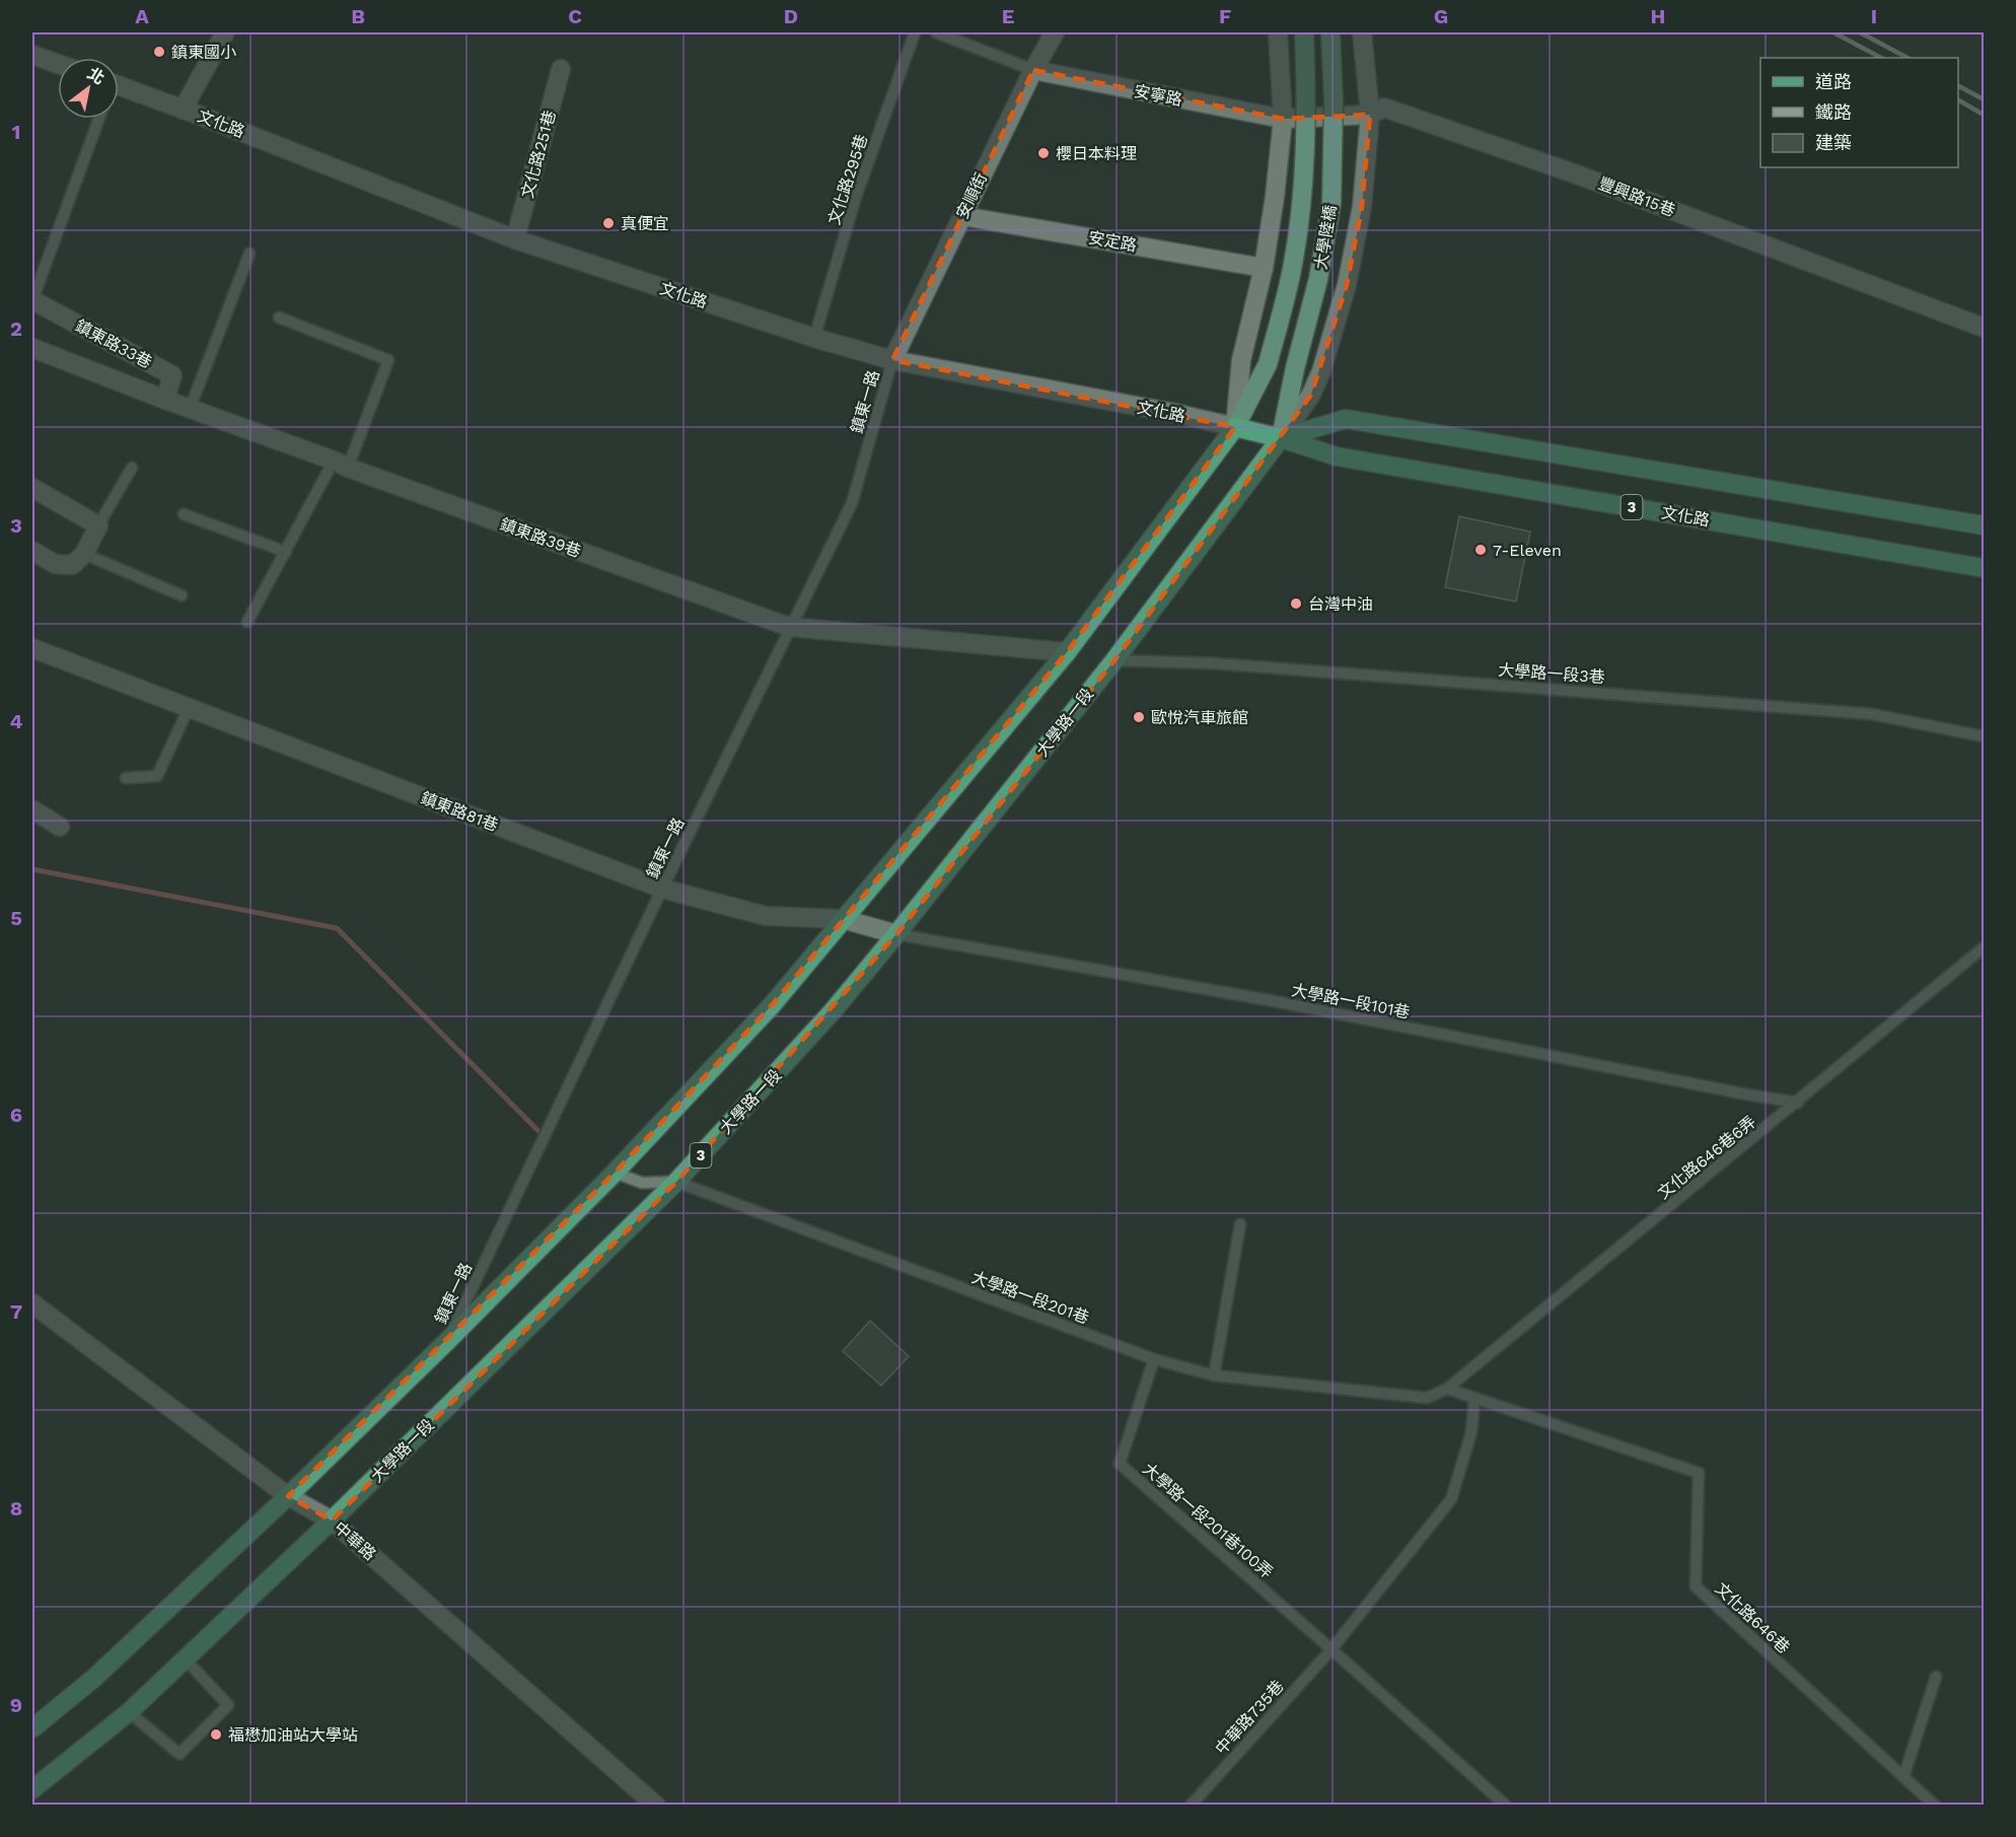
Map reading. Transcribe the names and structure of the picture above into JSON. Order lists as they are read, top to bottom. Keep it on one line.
{"streets":{"main road":["文化路","3","大學路一段"],"street":["安寧路","文化路251巷","安順街","豐興路15巷","大學陸橋","安定路","鎮東路33巷","鎮東路39巷","鎮東路81巷","中華路"],"lane":["文化路295巷","鎮東一路","大學路一段3巷","大學路一段101巷","文化路646巷6弄","大學路一段201巷","大學路一段201巷100弄","文化路646巷","中華路735巷"]},"crossings":[["安寧路","安順街"],["安寧路","豐興路15巷"],["文化路","文化路251巷"],["文化路","文化路295巷"],["文化路","安順街"],["文化路","大學陸橋"],["文化路","鎮東一路"],["文化路","大學路一段"],["安順街","安定路"],["安順街","鎮東一路"],["大學陸橋","大學路一段"],["鎮東路33巷","鎮東路39巷"],["鎮東一路","鎮東路39巷"],["鎮東一路","鎮東路81巷"],["大學路一段3巷","大學路一段"],["大學路一段","鎮東路81巷"],["大學路一段","大學路一段101巷"],["大學路一段","大學路一段201巷"],["大學路一段","中華路"],["鎮東路81巷","大學路一段101巷"],["大學路一段101巷","文化路646巷6弄"],["文化路646巷6弄","大學路一段201巷"],["文化路646巷6弄","文化路646巷"],["大學路一段201巷","大學路一段201巷100弄"],["大學路一段201巷","文化路646巷"],["大學路一段201巷100弄","中華路735巷"]],"places":["鎮東國小","櫻日本料理","真便宜","7-Eleven","台灣中油","歐悅汽車旅館","福懋加油站大學站"],"legend":["道路","鐵路","建築"],"north":"top right","grid":{"columns":["A","B","C","D","E","F","G","H","I"],"rows":["1","2","3","4","5","6","7","8","9"]}}
